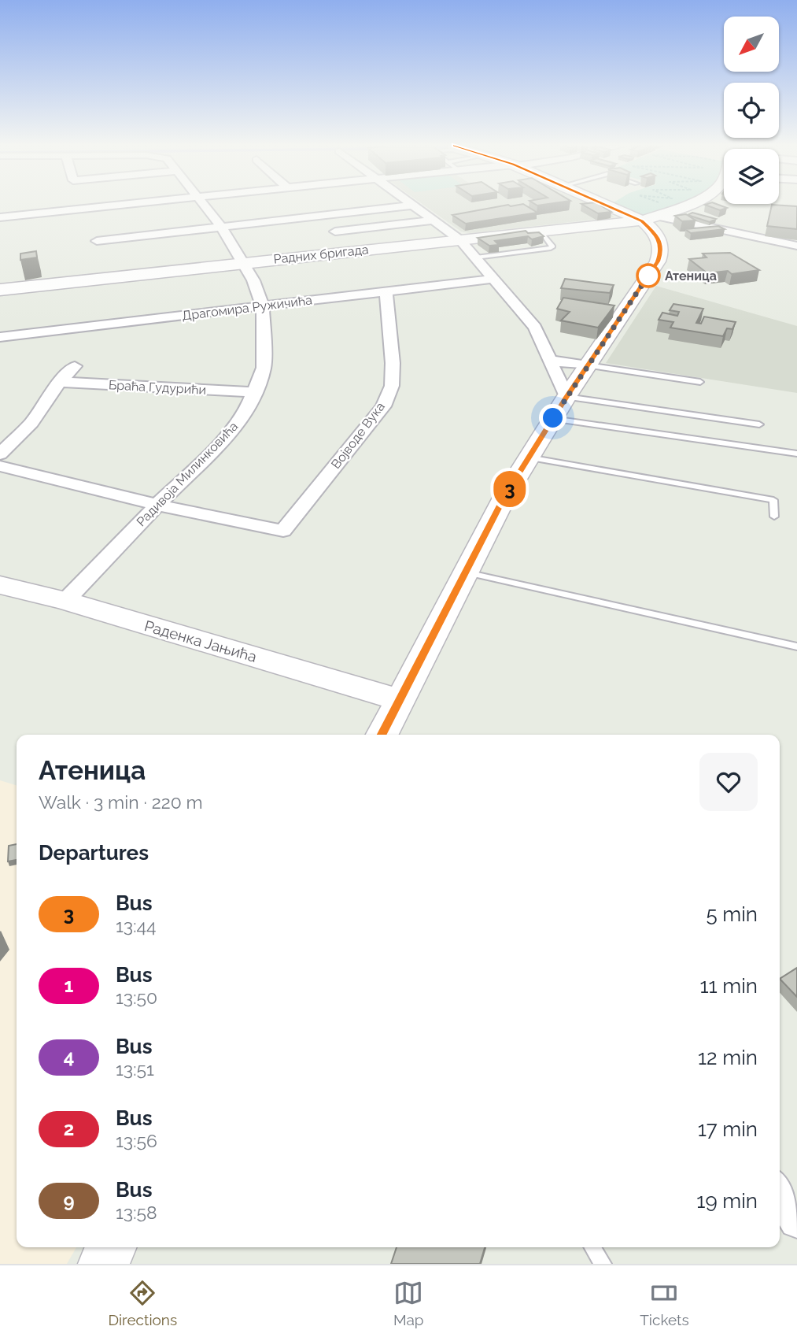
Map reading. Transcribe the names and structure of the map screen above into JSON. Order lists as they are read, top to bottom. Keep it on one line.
{"streets":{"main road":["Радних бригада","Раденка Јањића"],"street":["Драгомира Ружичића","Браћа Гудурићи","Војводе Вука","Радивоја Милинковића"]},"crossings":[["Радних бригада","Радивоја Милинковића"],["Драгомира Ружичића","Војводе Вука"],["Драгомира Ружичића","Радивоја Милинковића"],["Браћа Гудурићи","Радивоја Милинковића"],["Војводе Вука","Радивоја Милинковића"],["Радивоја Милинковића","Раденка Јањића"]],"places":["Атеница"],"lines":["bus line 3"],"north":"bottom left","page":{"on_map":"3","heading":[["Атеница","Walk · 3 min · 220 m"],"Departures"],"list":[{"mark":"3","name":"Bus","note":"13:44","value":"5 min"},{"mark":"1","name":"Bus","note":"13:50","value":"11 min"},{"mark":"4","name":"Bus","note":"13:51","value":"12 min"},{"mark":"2","name":"Bus","note":"13:56","value":"17 min"},{"mark":"9","name":"Bus","note":"13:58","value":"19 min"}],"tabs":["Directions","Map","Tickets"]}}
